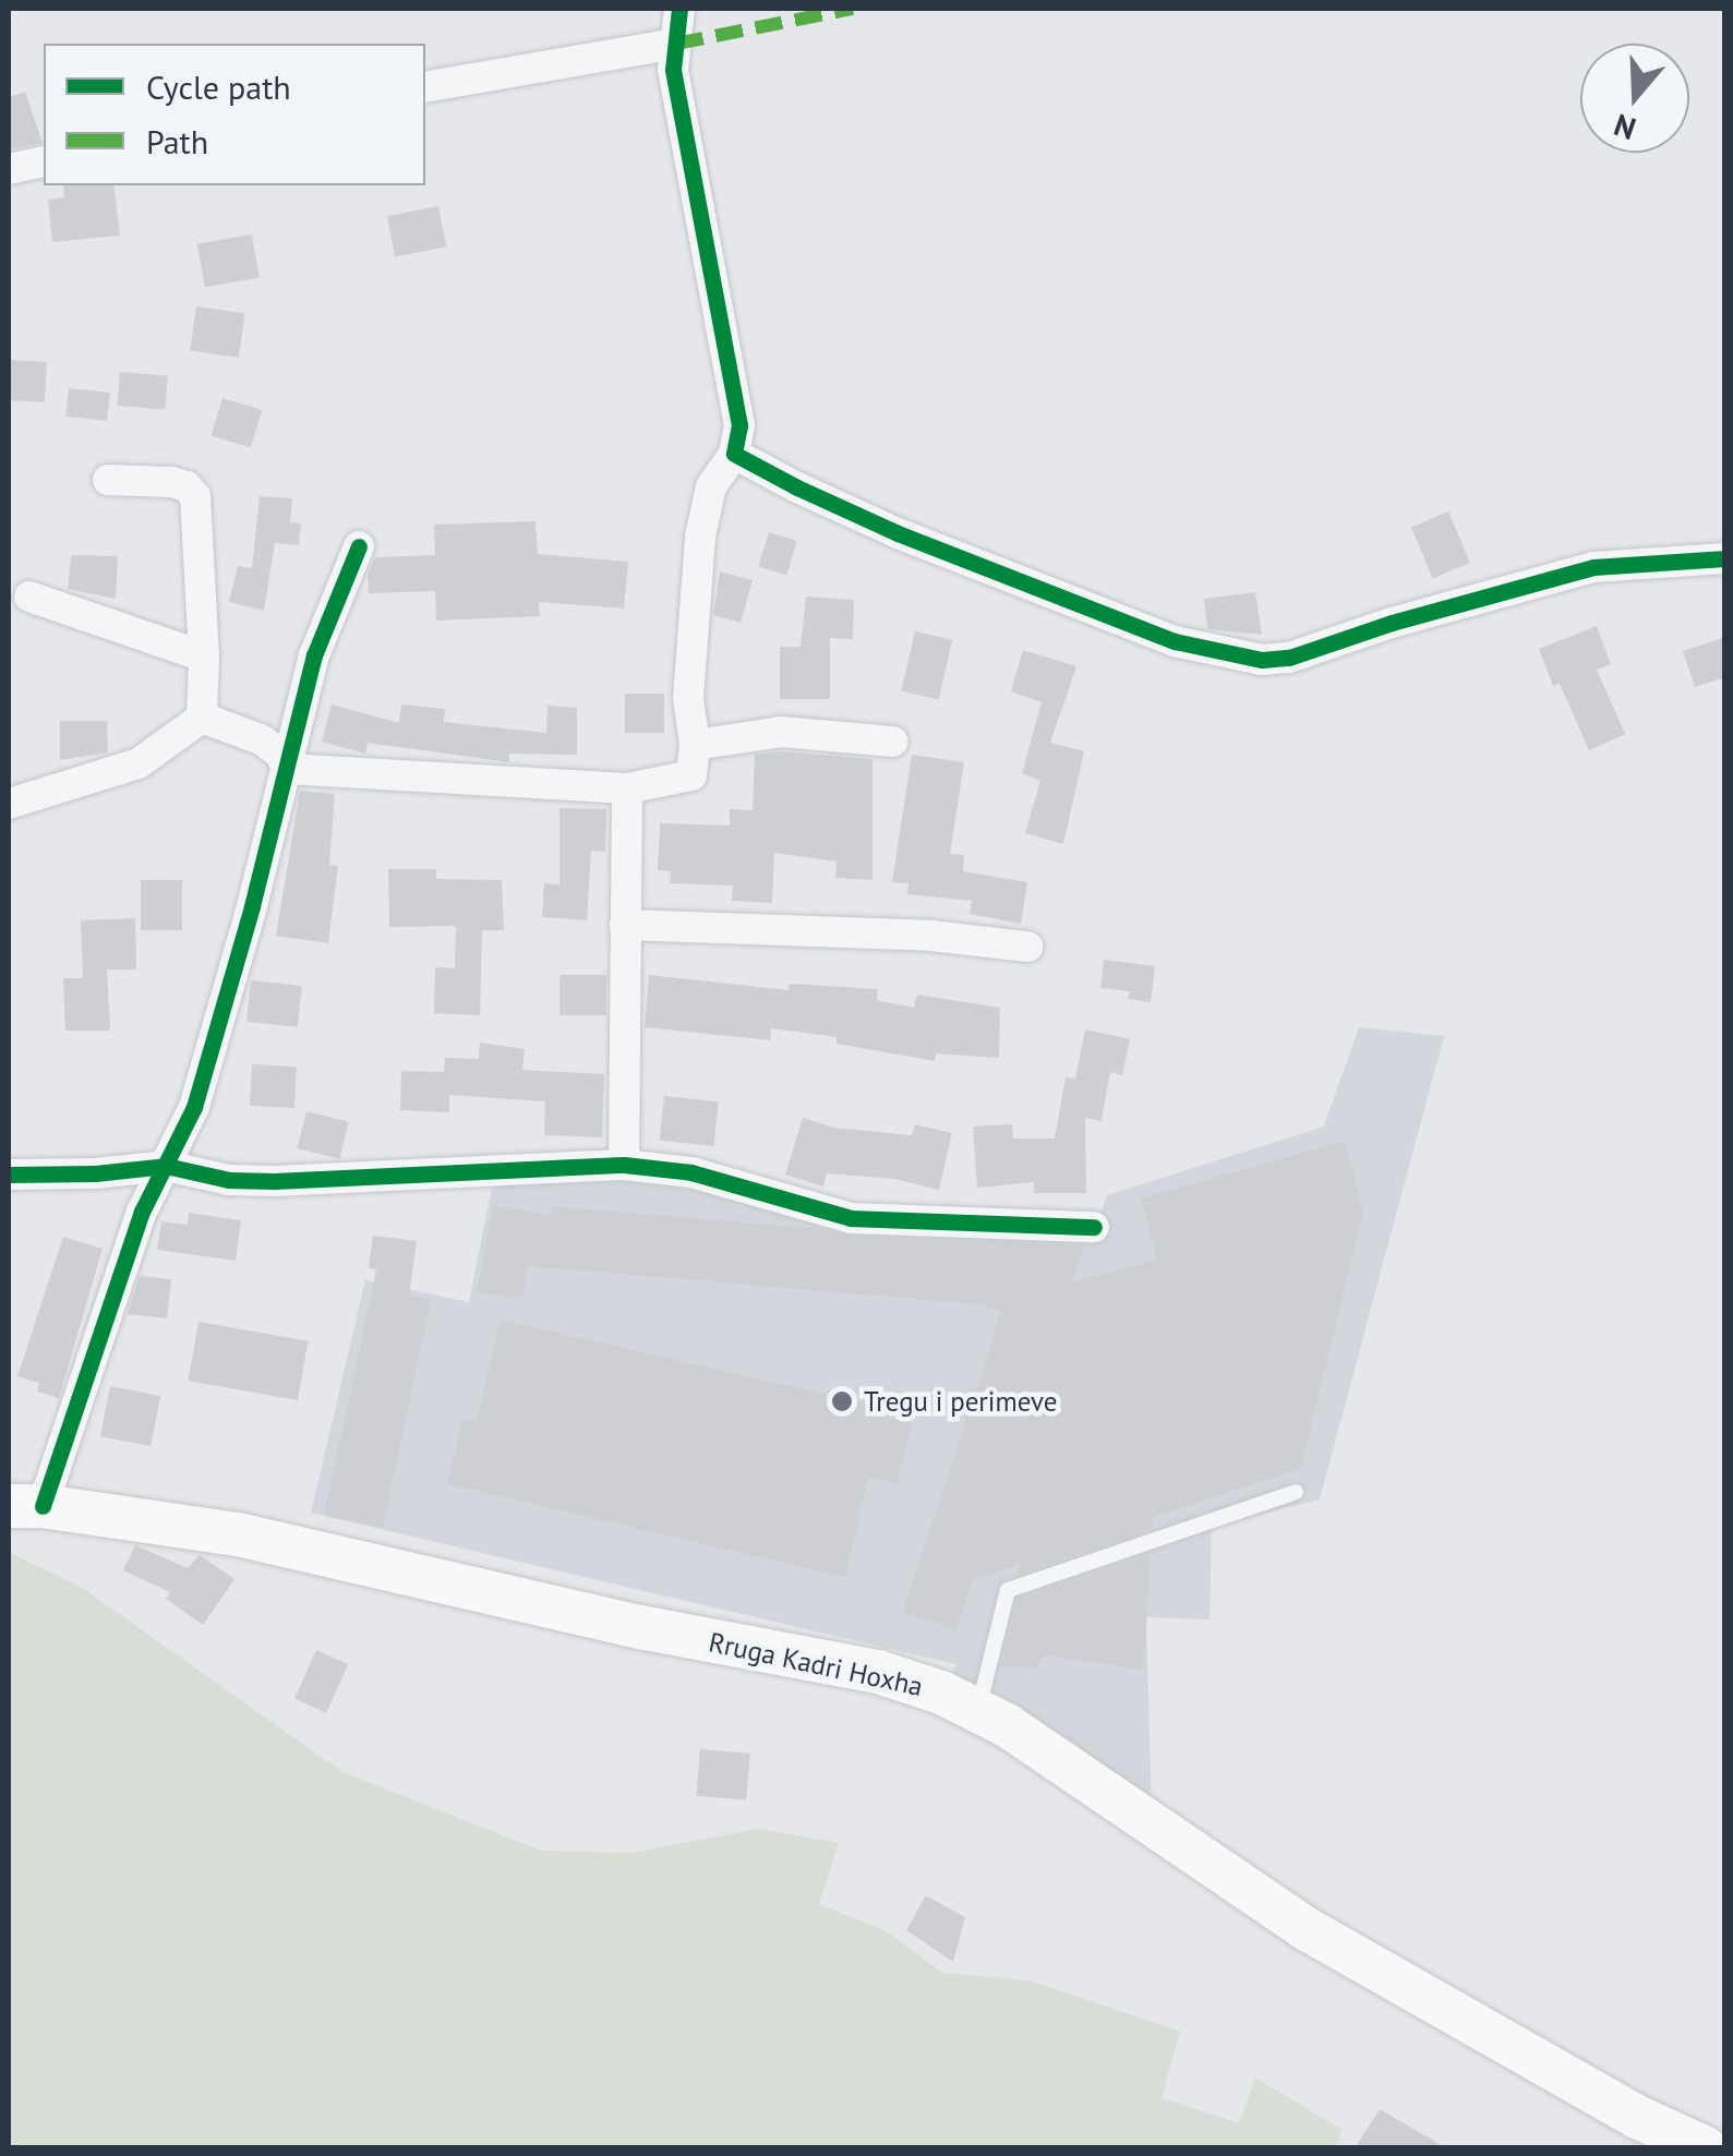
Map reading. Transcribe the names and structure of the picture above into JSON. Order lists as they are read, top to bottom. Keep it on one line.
{"streets":{"main road":["Rruga Kadri Hoxha"]},"places":["Tregu i perimeve"],"legend":["Cycle path","Path"],"north":"bottom"}
